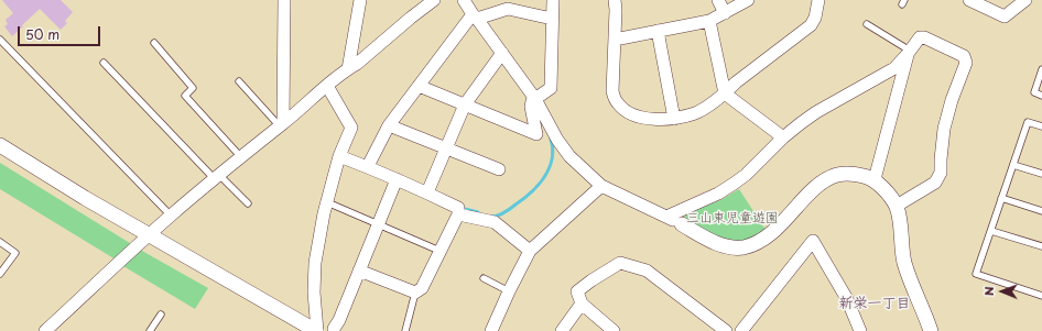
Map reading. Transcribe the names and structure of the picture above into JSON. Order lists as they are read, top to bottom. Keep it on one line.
{"districts":["新栄一丁目"],"parks":["三山東児童遊園"],"scale_bar":"50 m","north":"left"}
